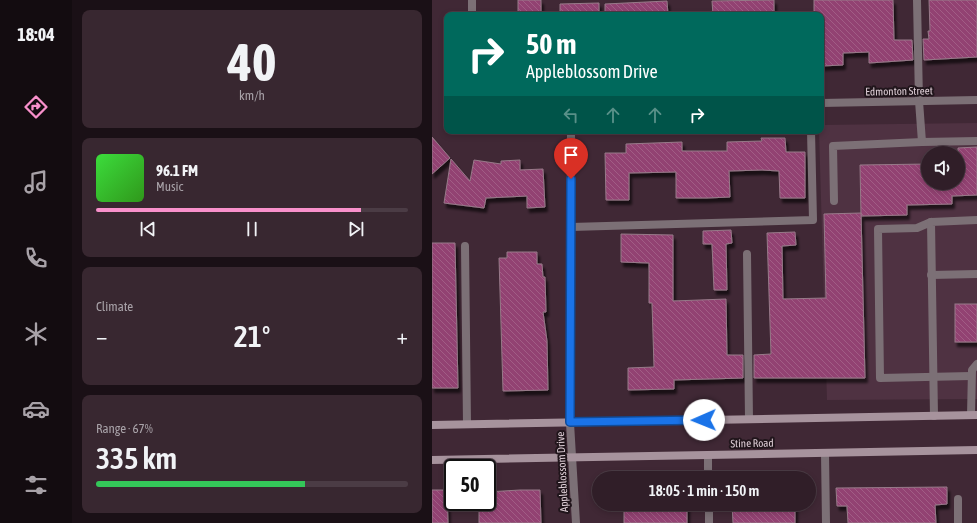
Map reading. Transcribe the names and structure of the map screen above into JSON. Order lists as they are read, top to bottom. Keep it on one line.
{"streets":{"main road":["Stine Road"],"street":["Edmonton Street","Appleblossom Drive"]},"crossings":[["Stine Road","Appleblossom Drive"]],"page":{"tabs":"18:04","tile":[["40","km/h"],"Climate",["Range · 67%","335 km"]],"turn":["50 m","Appleblossom Drive"],"song":["96.1 FM","Music"],"heat":["−","21°","+"],"limit":"50","trip":"18:05 · 1 min · 150 m"}}
